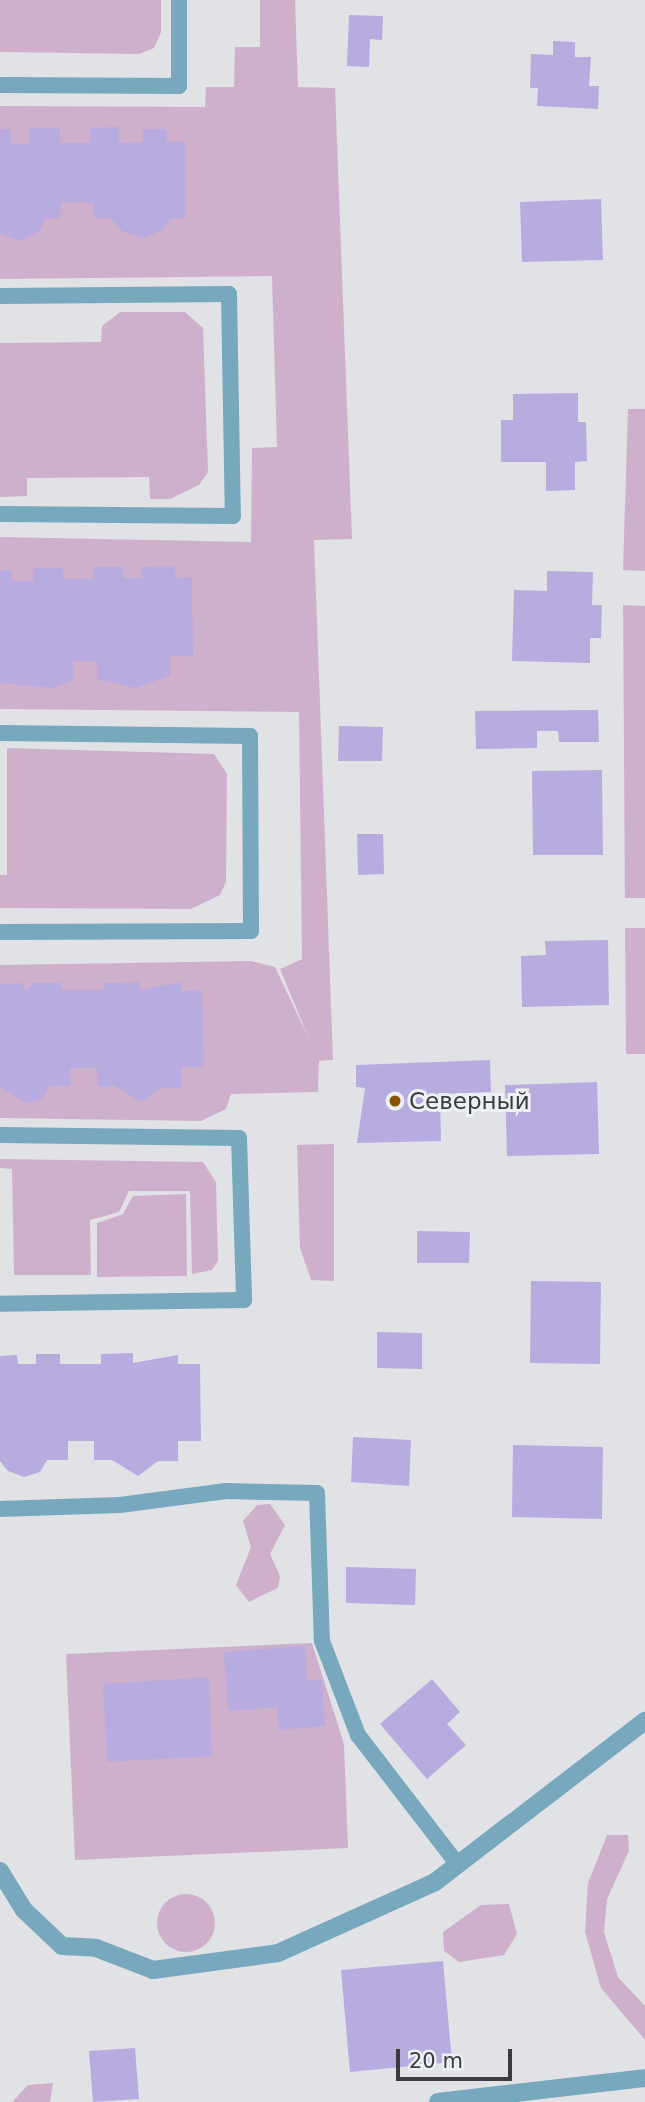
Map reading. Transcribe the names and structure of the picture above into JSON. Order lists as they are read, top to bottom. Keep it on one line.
{"places":["Северный"],"scale_bar":"20 m"}
